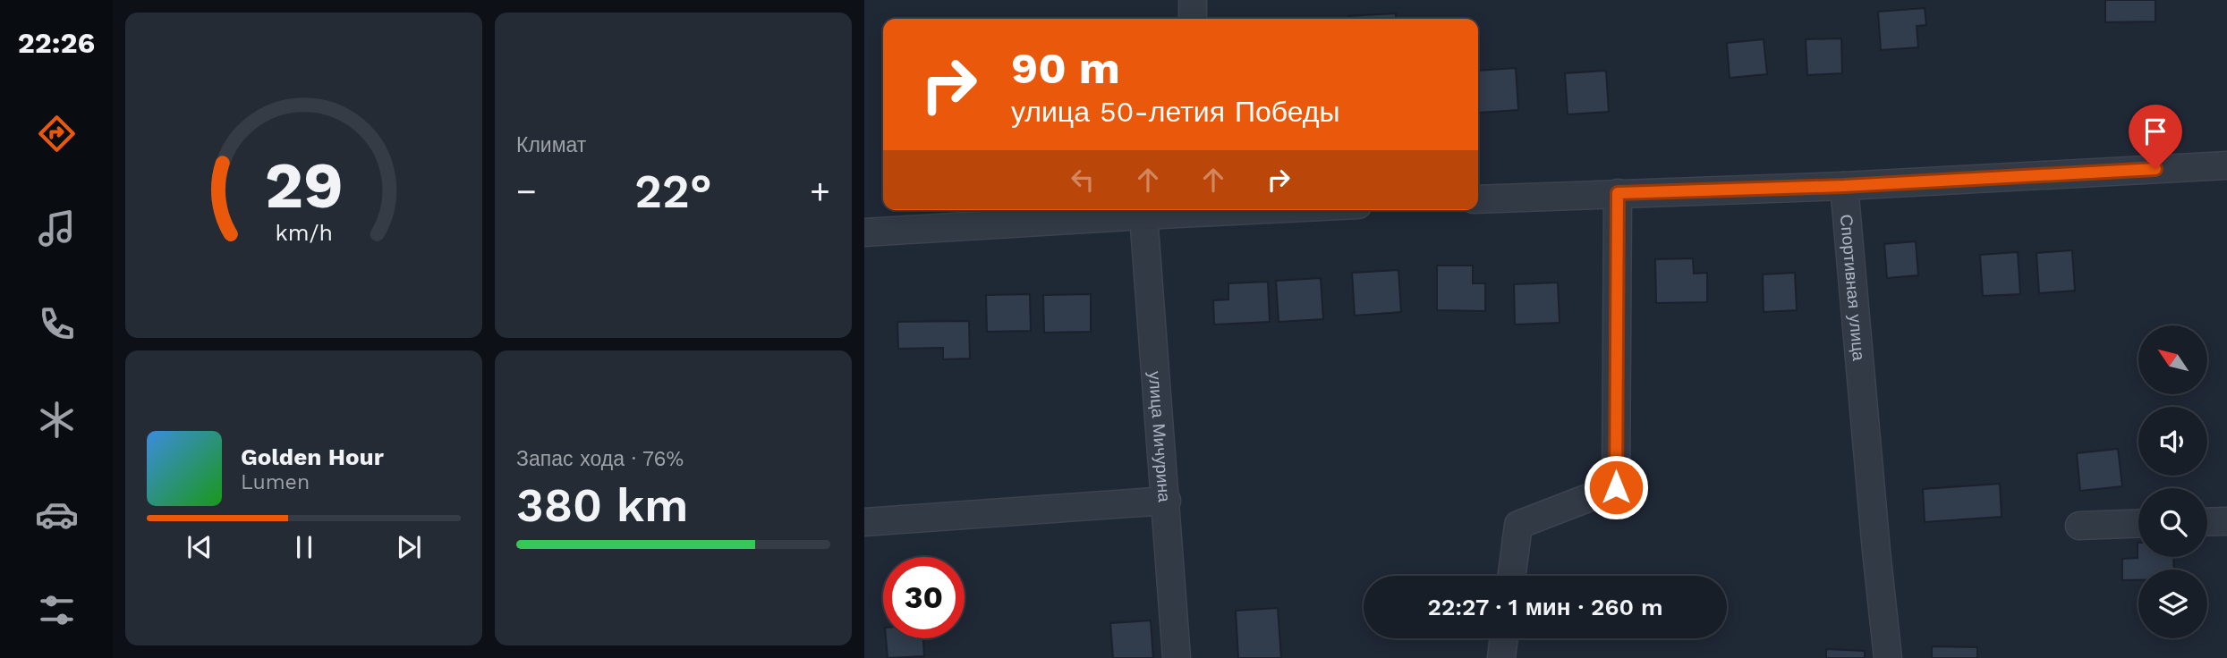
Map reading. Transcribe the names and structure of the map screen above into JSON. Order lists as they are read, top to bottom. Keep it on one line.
{"streets":{"street":["Спортивная улица","улица Мичурина"]},"north":"top left","page":{"tabs":"22:26","tile":["Климат",["Запас хода · 76%","380 km"]],"turn":["90 m","улица 50-летия Победы"],"heat":["−","22°","+"],"song":["Golden Hour","Lumen"],"limit":"30","trip":"22:27 · 1 мин · 260 m","gauge":["29","km/h"]}}
